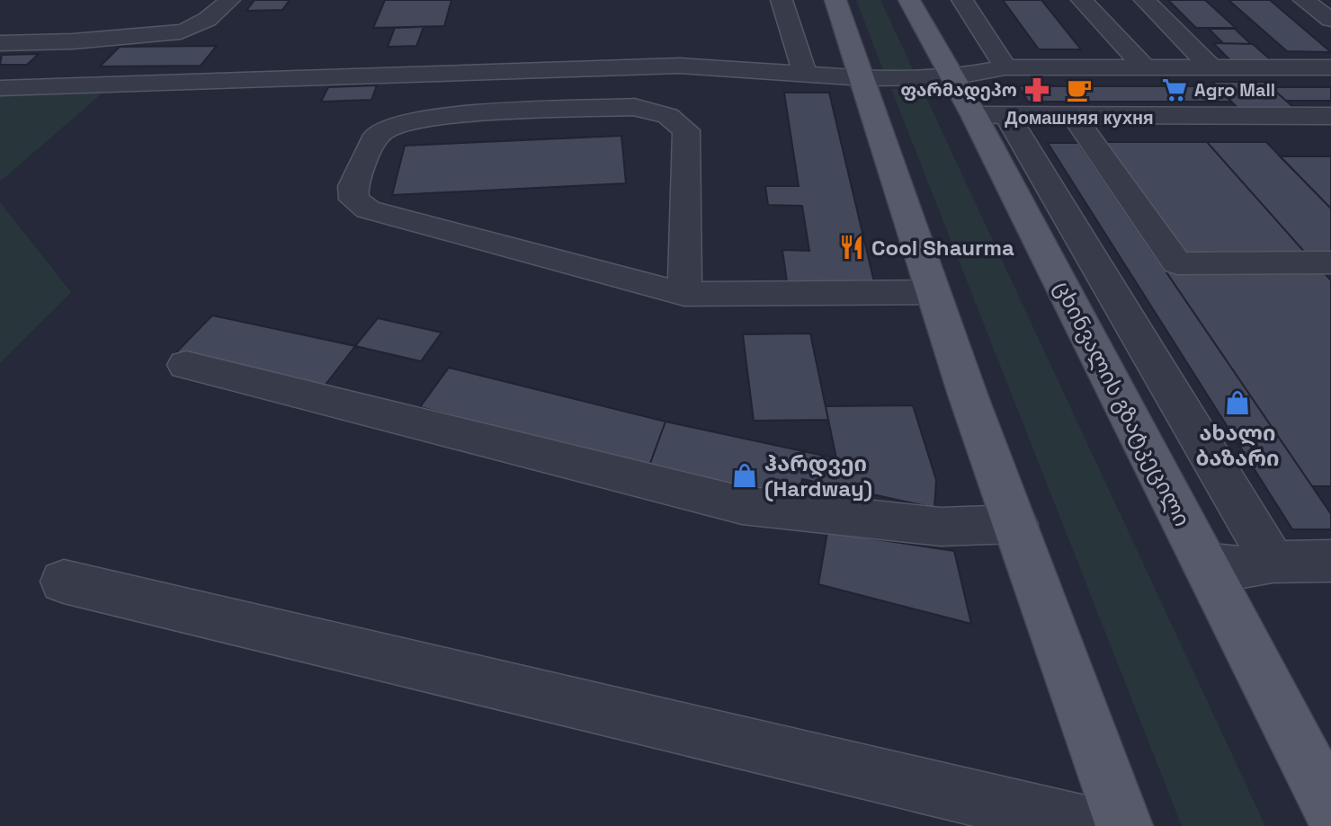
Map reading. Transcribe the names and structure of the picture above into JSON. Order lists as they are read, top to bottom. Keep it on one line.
{"streets":{"main road":["ცხინვალის გზატკეცილი"]},"places":{"pharmacy":["ფარმადეპო"],"cafe":["Домашняя кухня"],"supermarket":["Agro Mall"],"restaurant":["Cool Shaurma"],"shop":["ახალი ბაზარი","ჰარდვეი (Hardway)"]}}
